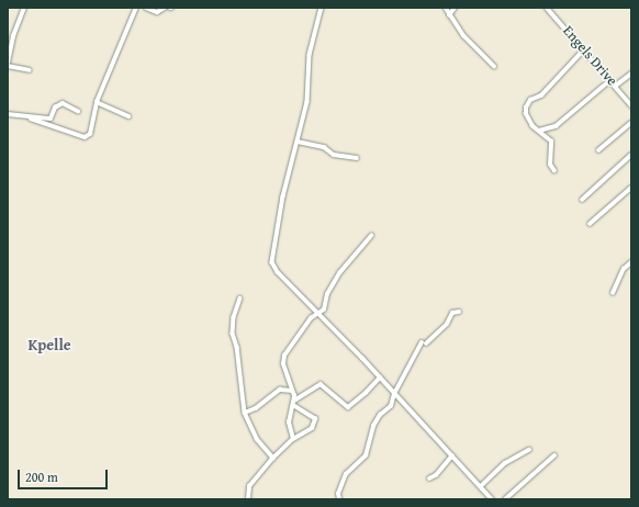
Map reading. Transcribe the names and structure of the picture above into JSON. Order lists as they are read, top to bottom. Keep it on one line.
{"streets":{"street":["Engels Drive"]},"districts":["Kpelle"],"scale_bar":"200 m"}
